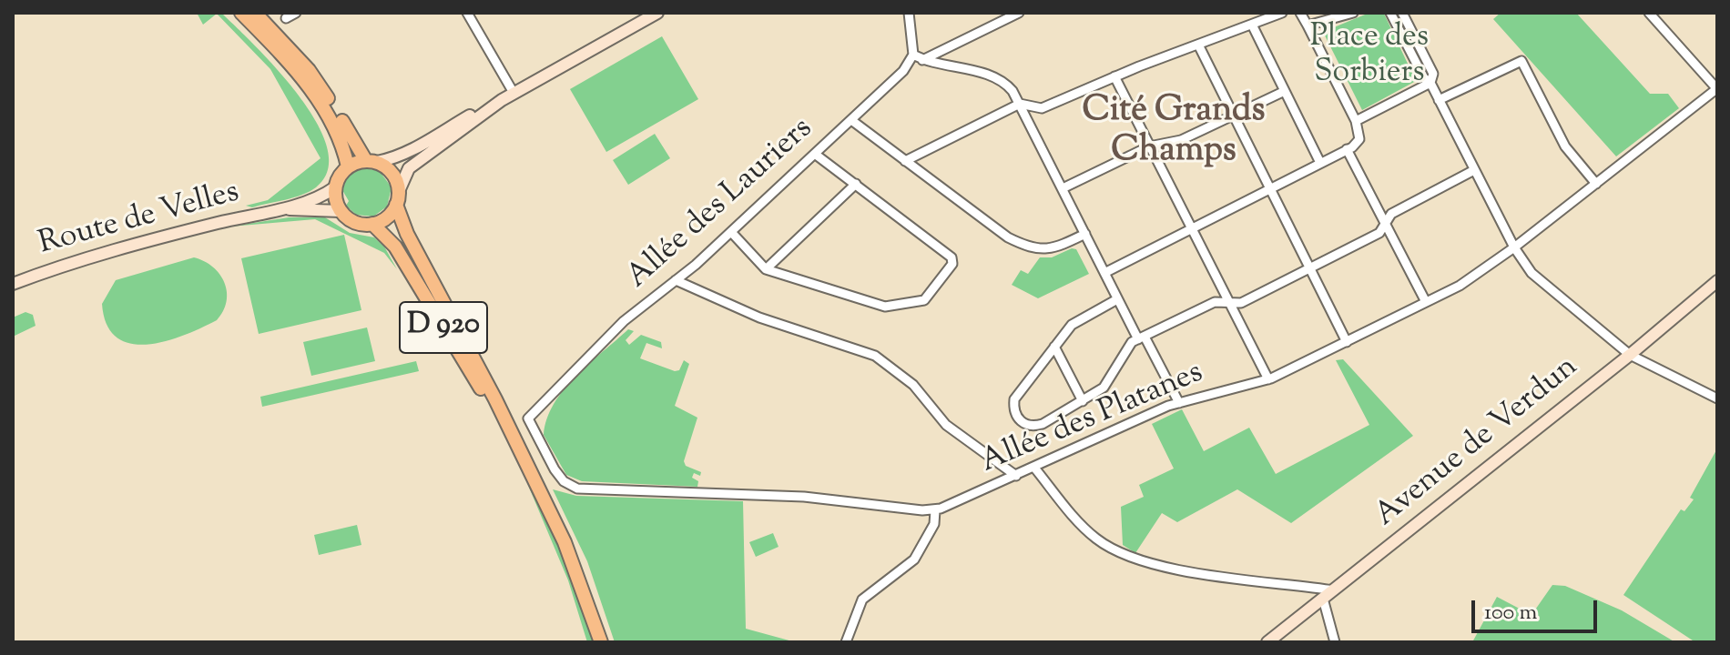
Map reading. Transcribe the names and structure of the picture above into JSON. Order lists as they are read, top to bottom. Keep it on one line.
{"streets":{"main road":["Route de Velles","D 920","Avenue de Verdun"],"street":["Allée des Lauriers","Allée des Platanes"]},"crossings":[["Allée des Lauriers","Allée des Platanes"],["Route de Velles","D 920"]],"districts":["Cité Grands Champs"],"parks":["Place des Sorbiers"],"scale_bar":"100 m"}
